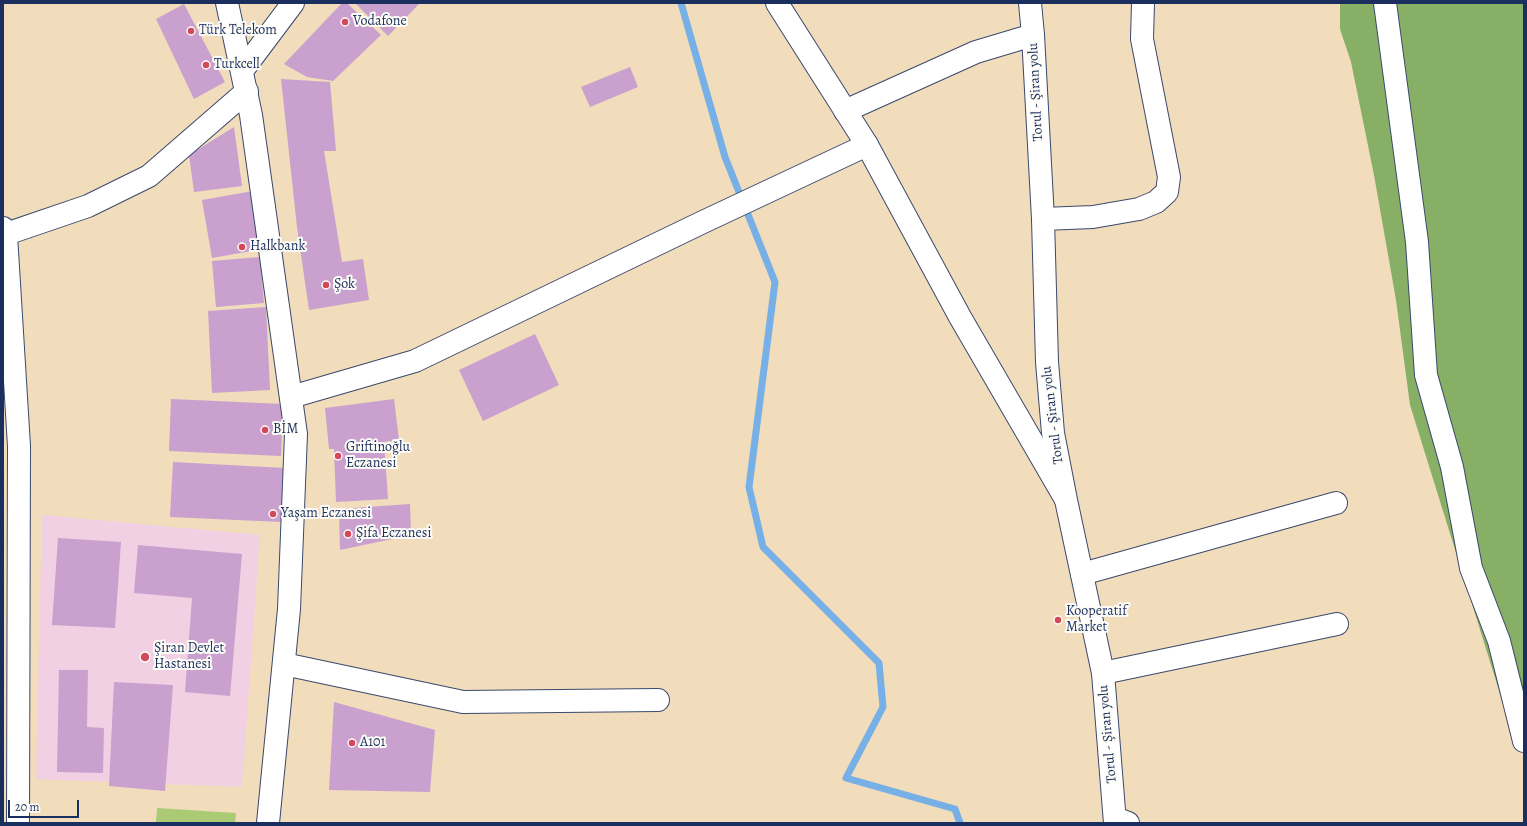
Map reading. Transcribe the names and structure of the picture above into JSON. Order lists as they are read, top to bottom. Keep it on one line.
{"streets":{"street":["Torul - Şiran yolu"]},"places":["Vodafone","Türk Telekom","Turkcell","Halkbank","Şok","BİM","Griftinoğlu Eczanesi","Yaşam Eczanesi","Şifa Eczanesi","Kooperatif Market","Şiran Devlet Hastanesi","A101"],"scale_bar":"20 m"}
